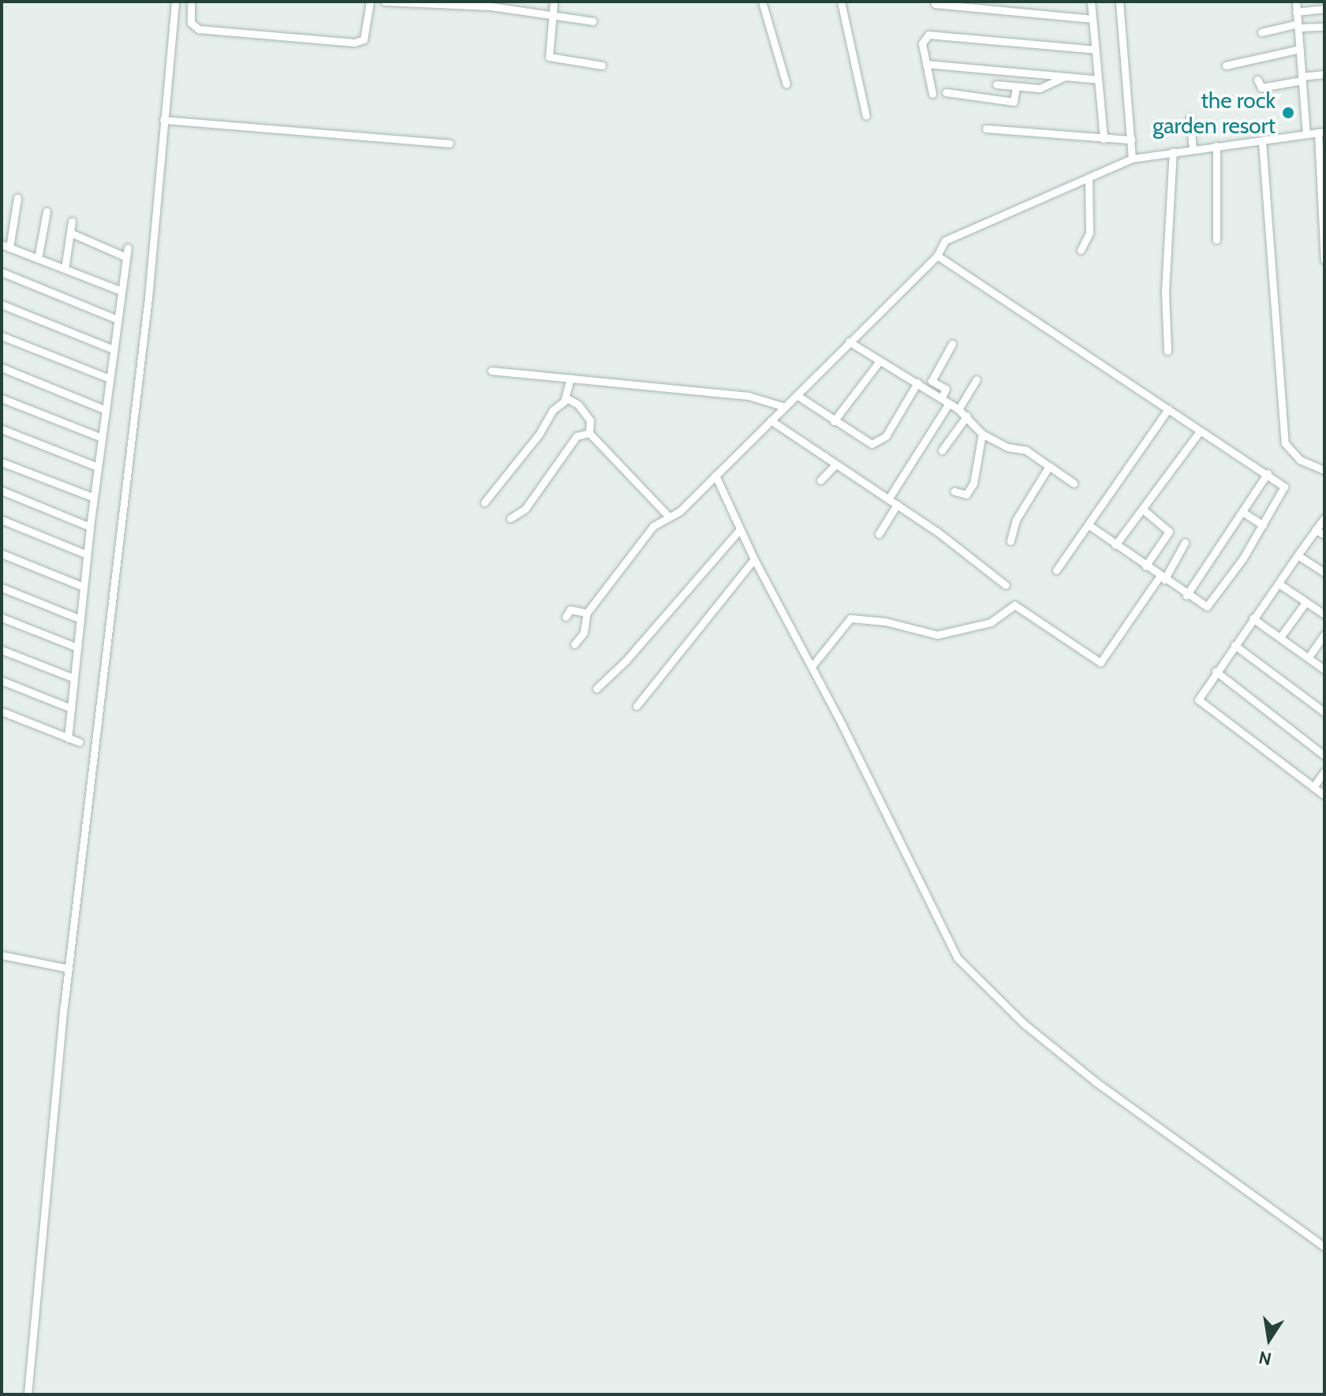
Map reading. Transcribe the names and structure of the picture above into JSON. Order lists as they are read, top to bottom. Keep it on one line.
{"places":["the rock garden resort"],"north":"bottom"}
